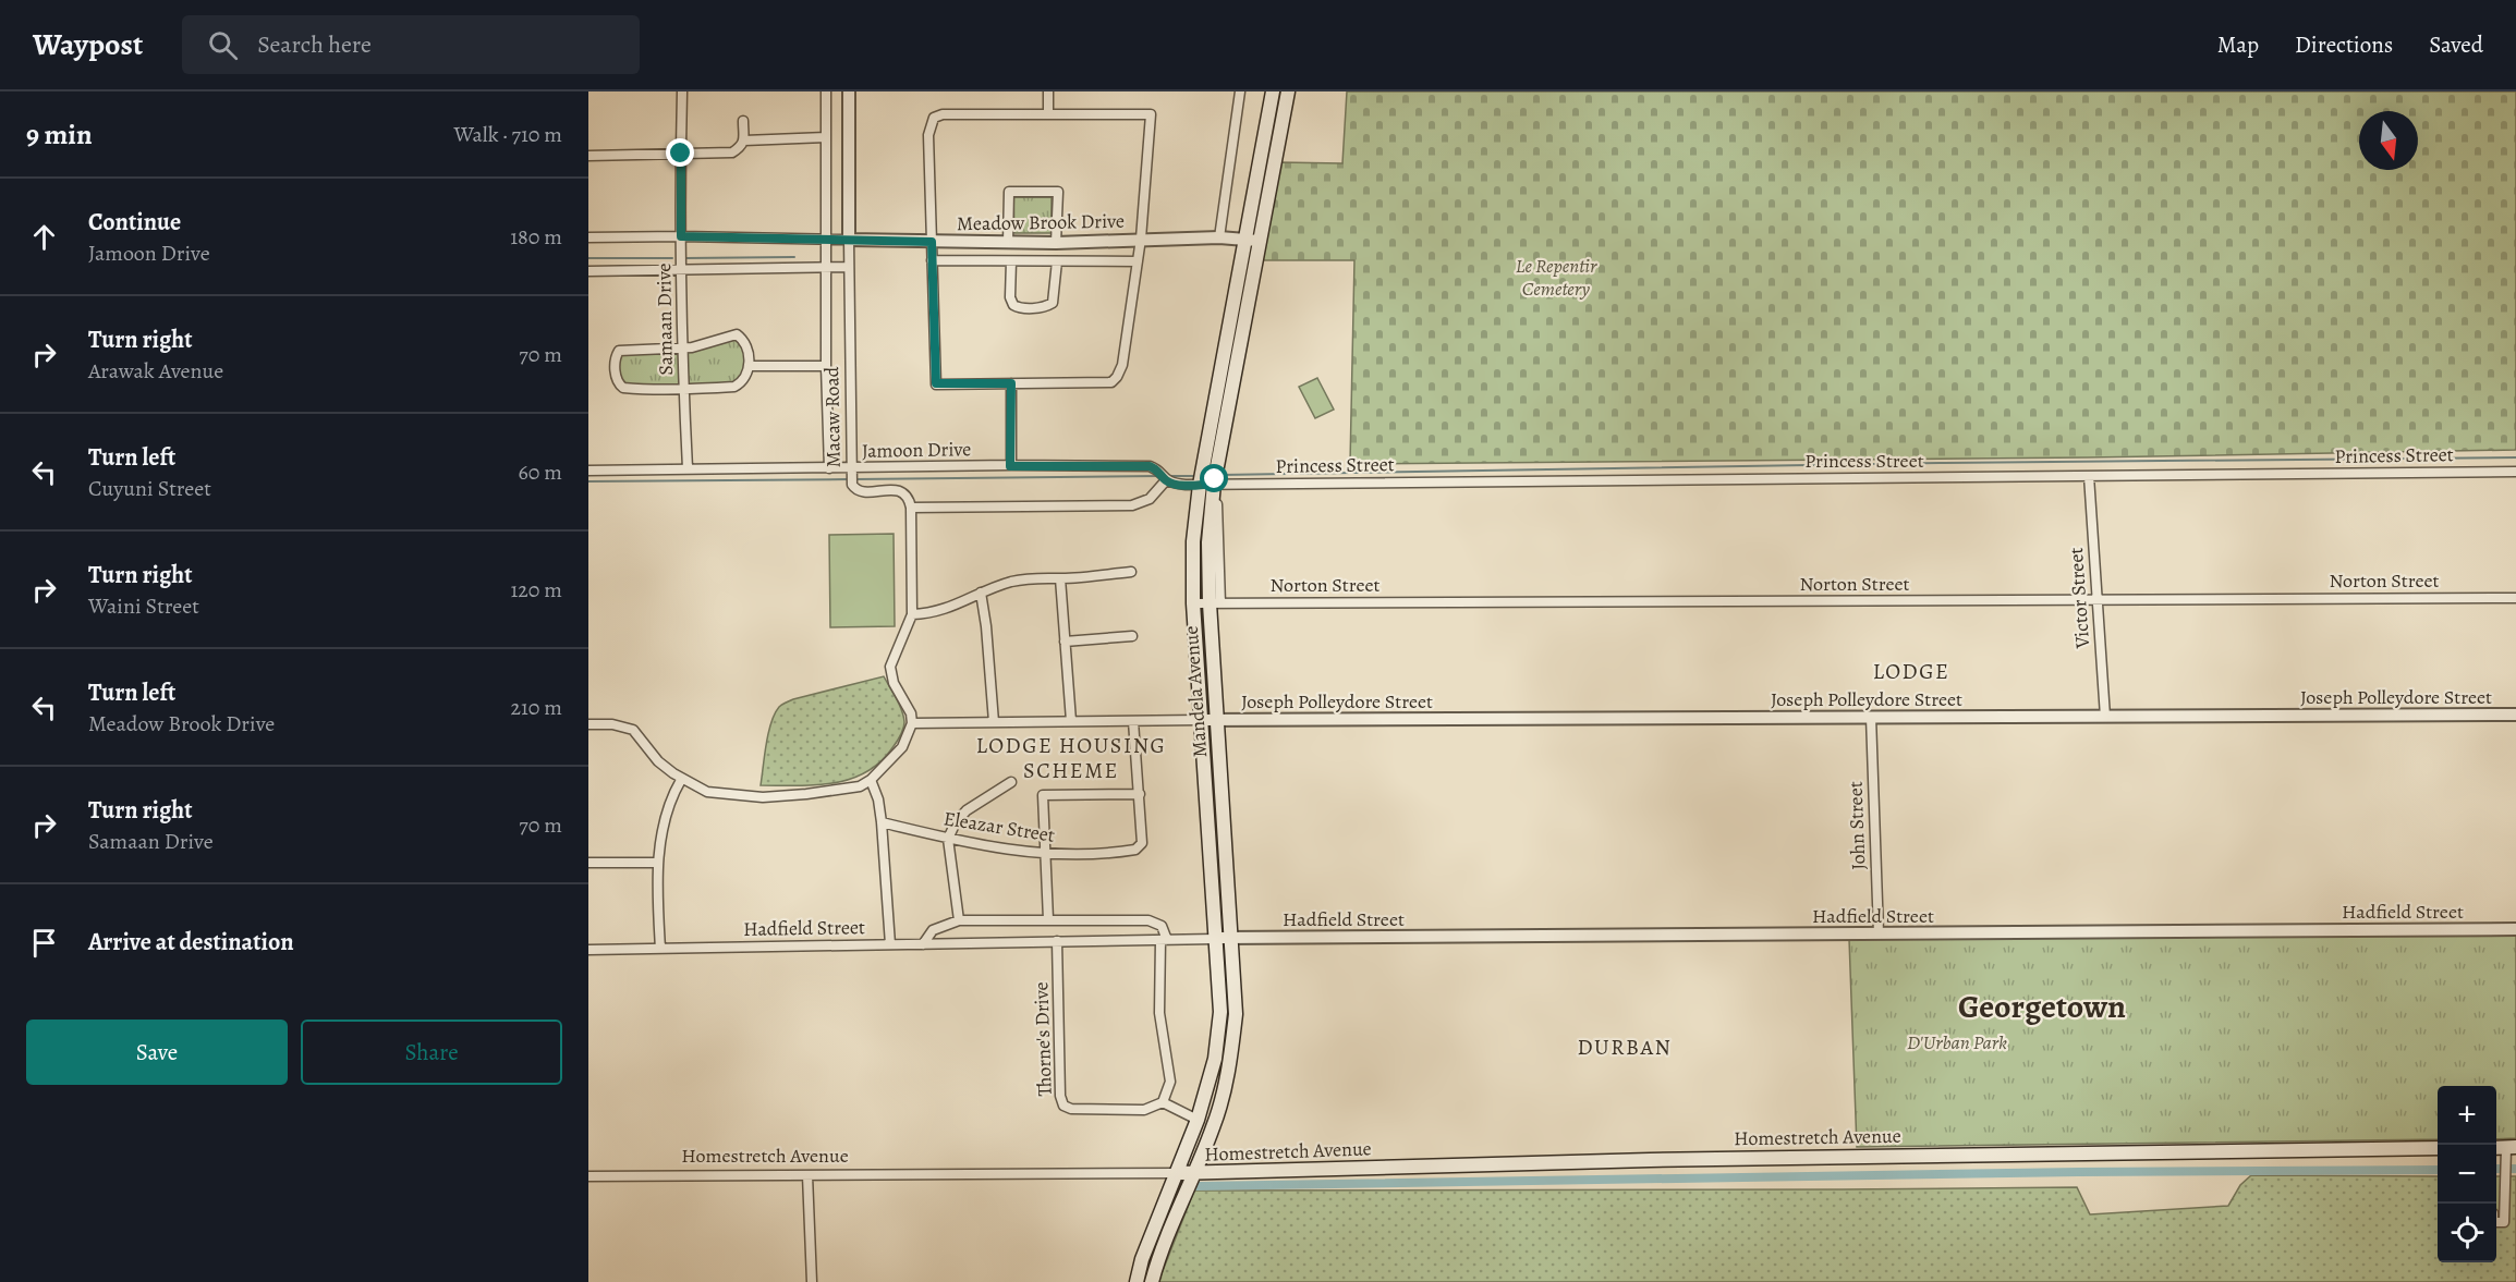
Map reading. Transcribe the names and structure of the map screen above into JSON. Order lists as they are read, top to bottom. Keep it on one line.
{"streets":{"main road":["Mandela Avenue","Homestretch Avenue"],"street":["Meadow Brook Drive","Samaan Drive","Macaw Road","Jamoon Drive","Princess Street","Norton Street","Victor Street","Joseph Polleydore Street","John Street","Eleazar Street","Hadfield Street","Thorne's Drive"]},"crossings":[["Meadow Brook Drive","Samaan Drive"],["Meadow Brook Drive","Macaw Road"],["Meadow Brook Drive","Mandela Avenue"],["Samaan Drive","Jamoon Drive"],["Macaw Road","Jamoon Drive"],["Princess Street","Victor Street"],["Princess Street","Mandela Avenue"],["Norton Street","Victor Street"],["Norton Street","Mandela Avenue"],["Victor Street","Joseph Polleydore Street"],["Mandela Avenue","Joseph Polleydore Street"],["Mandela Avenue","Hadfield Street"],["Mandela Avenue","Homestretch Avenue"],["Joseph Polleydore Street","John Street"],["John Street","Hadfield Street"],["Hadfield Street","Thorne's Drive"]],"districts":["LODGE","LODGE HOUSING SCHEME","Georgetown","DURBAN"],"parks":["Le Repentir Cemetery","D'Urban Park"],"north":"bottom","page":{"header":"Waypost","search":"Search here","nav":["Map","Directions","Saved"],"heading":["9 min","Walk · 710 m"],"list":[["Continue","Jamoon Drive","180 m"],["Turn right","Arawak Avenue","70 m"],["Turn left","Cuyuni Street","60 m"],["Turn right","Waini Street","120 m"],["Turn left","Meadow Brook Drive","210 m"],["Turn right","Samaan Drive","70 m"],"Arrive at destination"],"buttons":["Save","Share"],"map_buttons":["+","−"]}}
